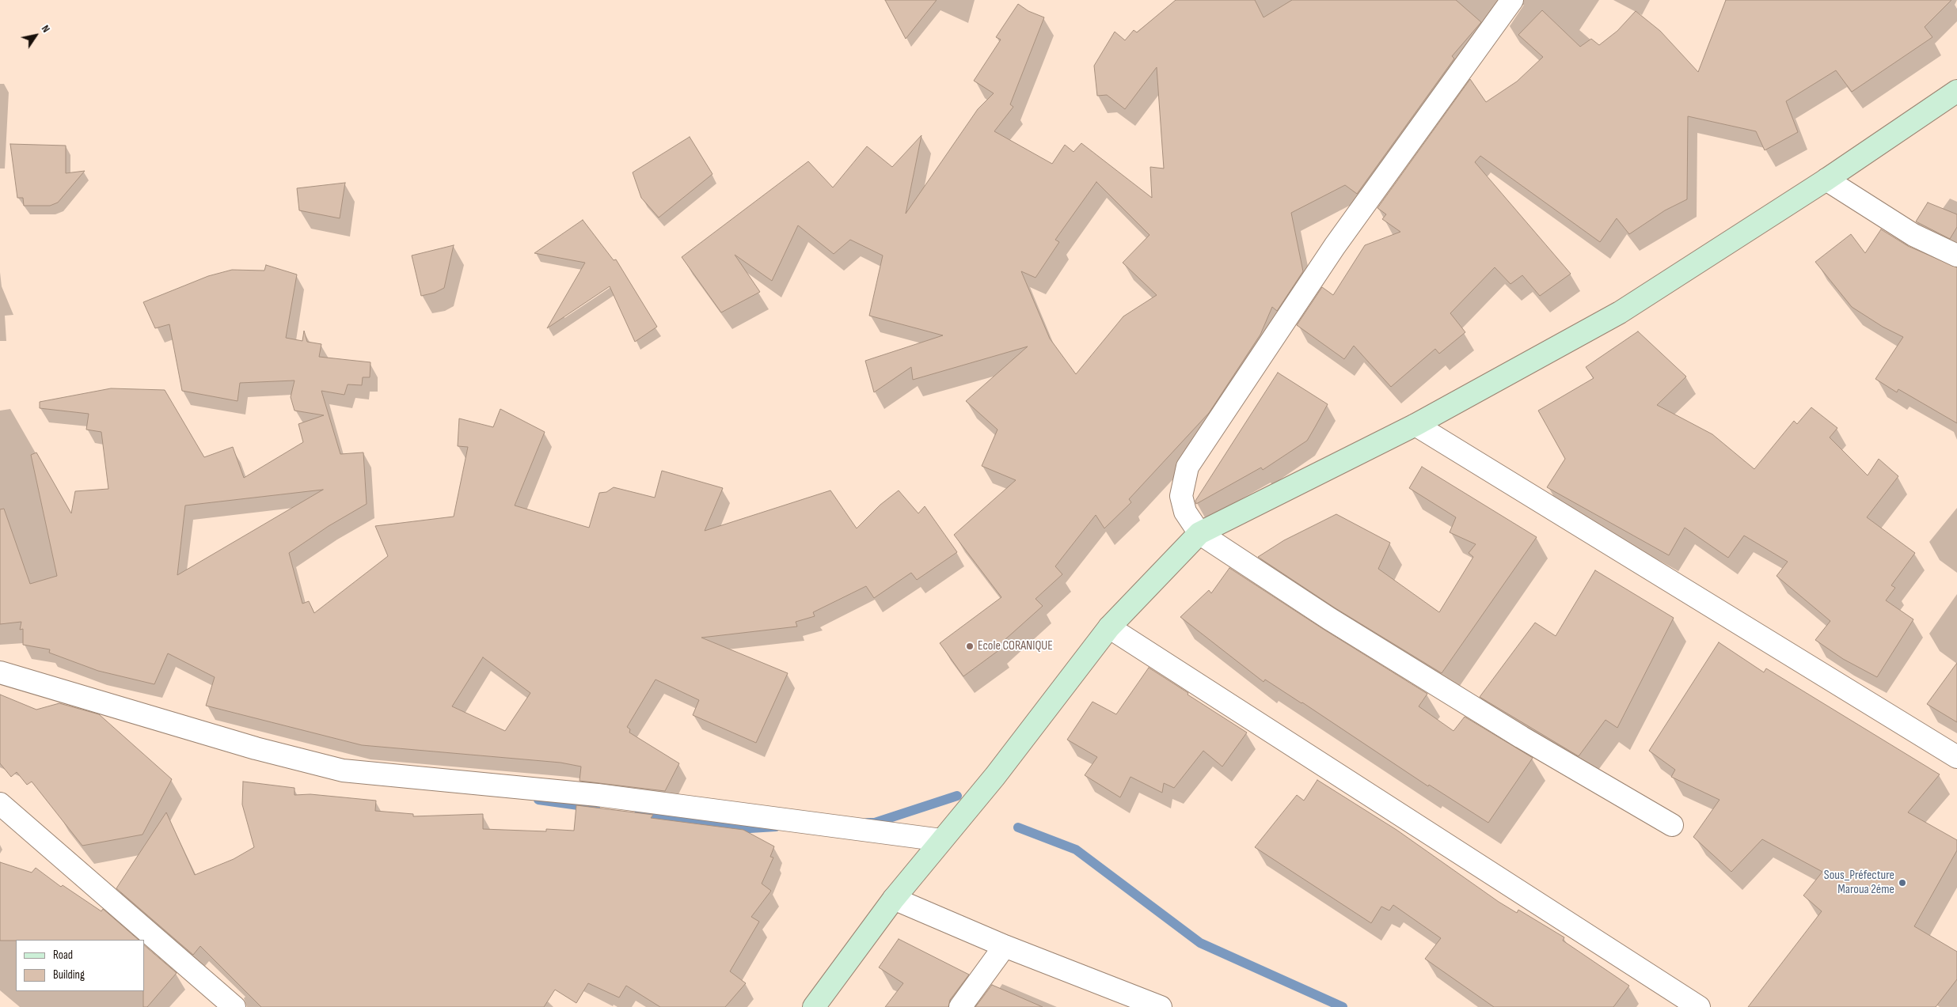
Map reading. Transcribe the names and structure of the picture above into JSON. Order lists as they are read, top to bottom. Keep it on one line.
{"places":["Ecole CORANIQUE","Sous_Préfecture Maroua 2éme"],"legend":["Road","Building"],"north":"top right"}
